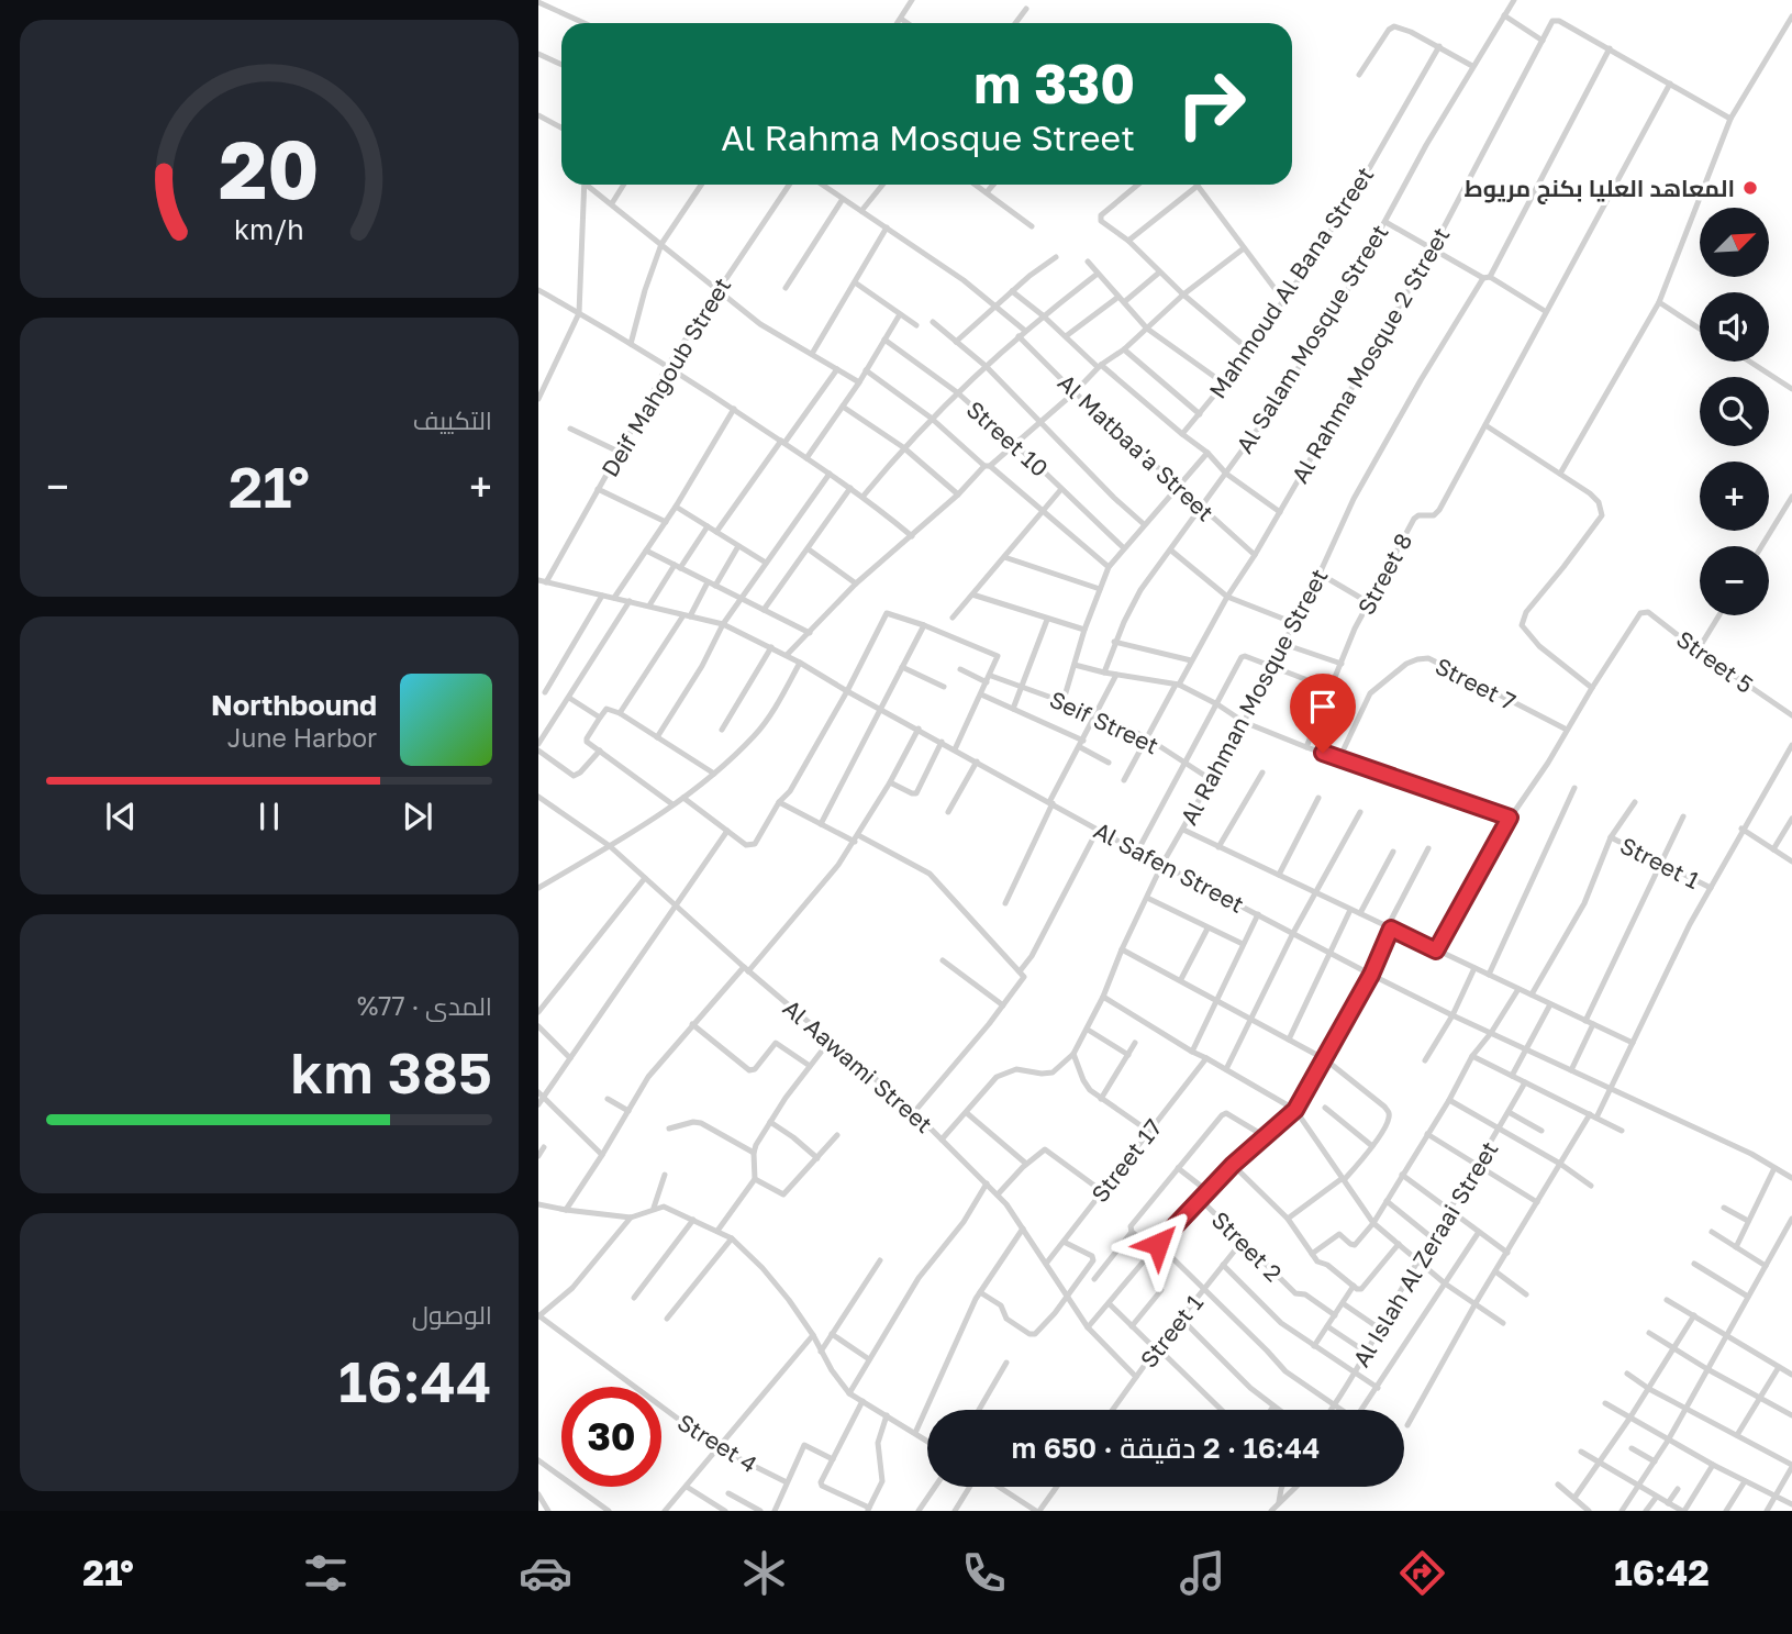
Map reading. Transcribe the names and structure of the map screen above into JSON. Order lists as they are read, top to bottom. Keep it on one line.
{"streets":{"street":["Mahmoud Al Bana Street","Al Salam Mosque Street","Al Rahma Mosque 2 Street","Deif Mahgoub Street","Street 10","Al Matbaa'a Street","Street 8","Street 5","Street 7","Al Rahman Mosque Street","Seif Street","Street 1","Al Safen Street","Al Aawami Street","Street 17","Street 2","Al Islah Al Zeraai Street","Street 4"]},"crossings":[["Al Salam Mosque Street","Al Matbaa'a Street"],["Al Rahma Mosque 2 Street","Al Matbaa'a Street"],["Al Rahma Mosque 2 Street","Al Rahman Mosque Street"],["Deif Mahgoub Street","Al Safen Street"],["Al Rahman Mosque Street","Seif Street"],["Al Rahman Mosque Street","Al Safen Street"],["Al Rahman Mosque Street","Al Aawami Street"],["Street 1","Al Aawami Street"],["Street 1","Street 2"],["Al Aawami Street","Street 17"]],"places":["المعاهد العليا بكنج مريوط"],"north":"top right","page":{"turn":["330 m","Al Rahma Mosque Street"],"map_buttons":["+","−"],"tile":["التكييف",["المدى · 77%","385 km"],["الوصول","16:44"]],"heat":["−","21°","+"],"song":["Northbound","June Harbor"],"limit":"30","trip":"16:44 · 2 دقيقة · 650 m","tabs":["16:42","21°"],"gauge":["20","km/h"]}}
